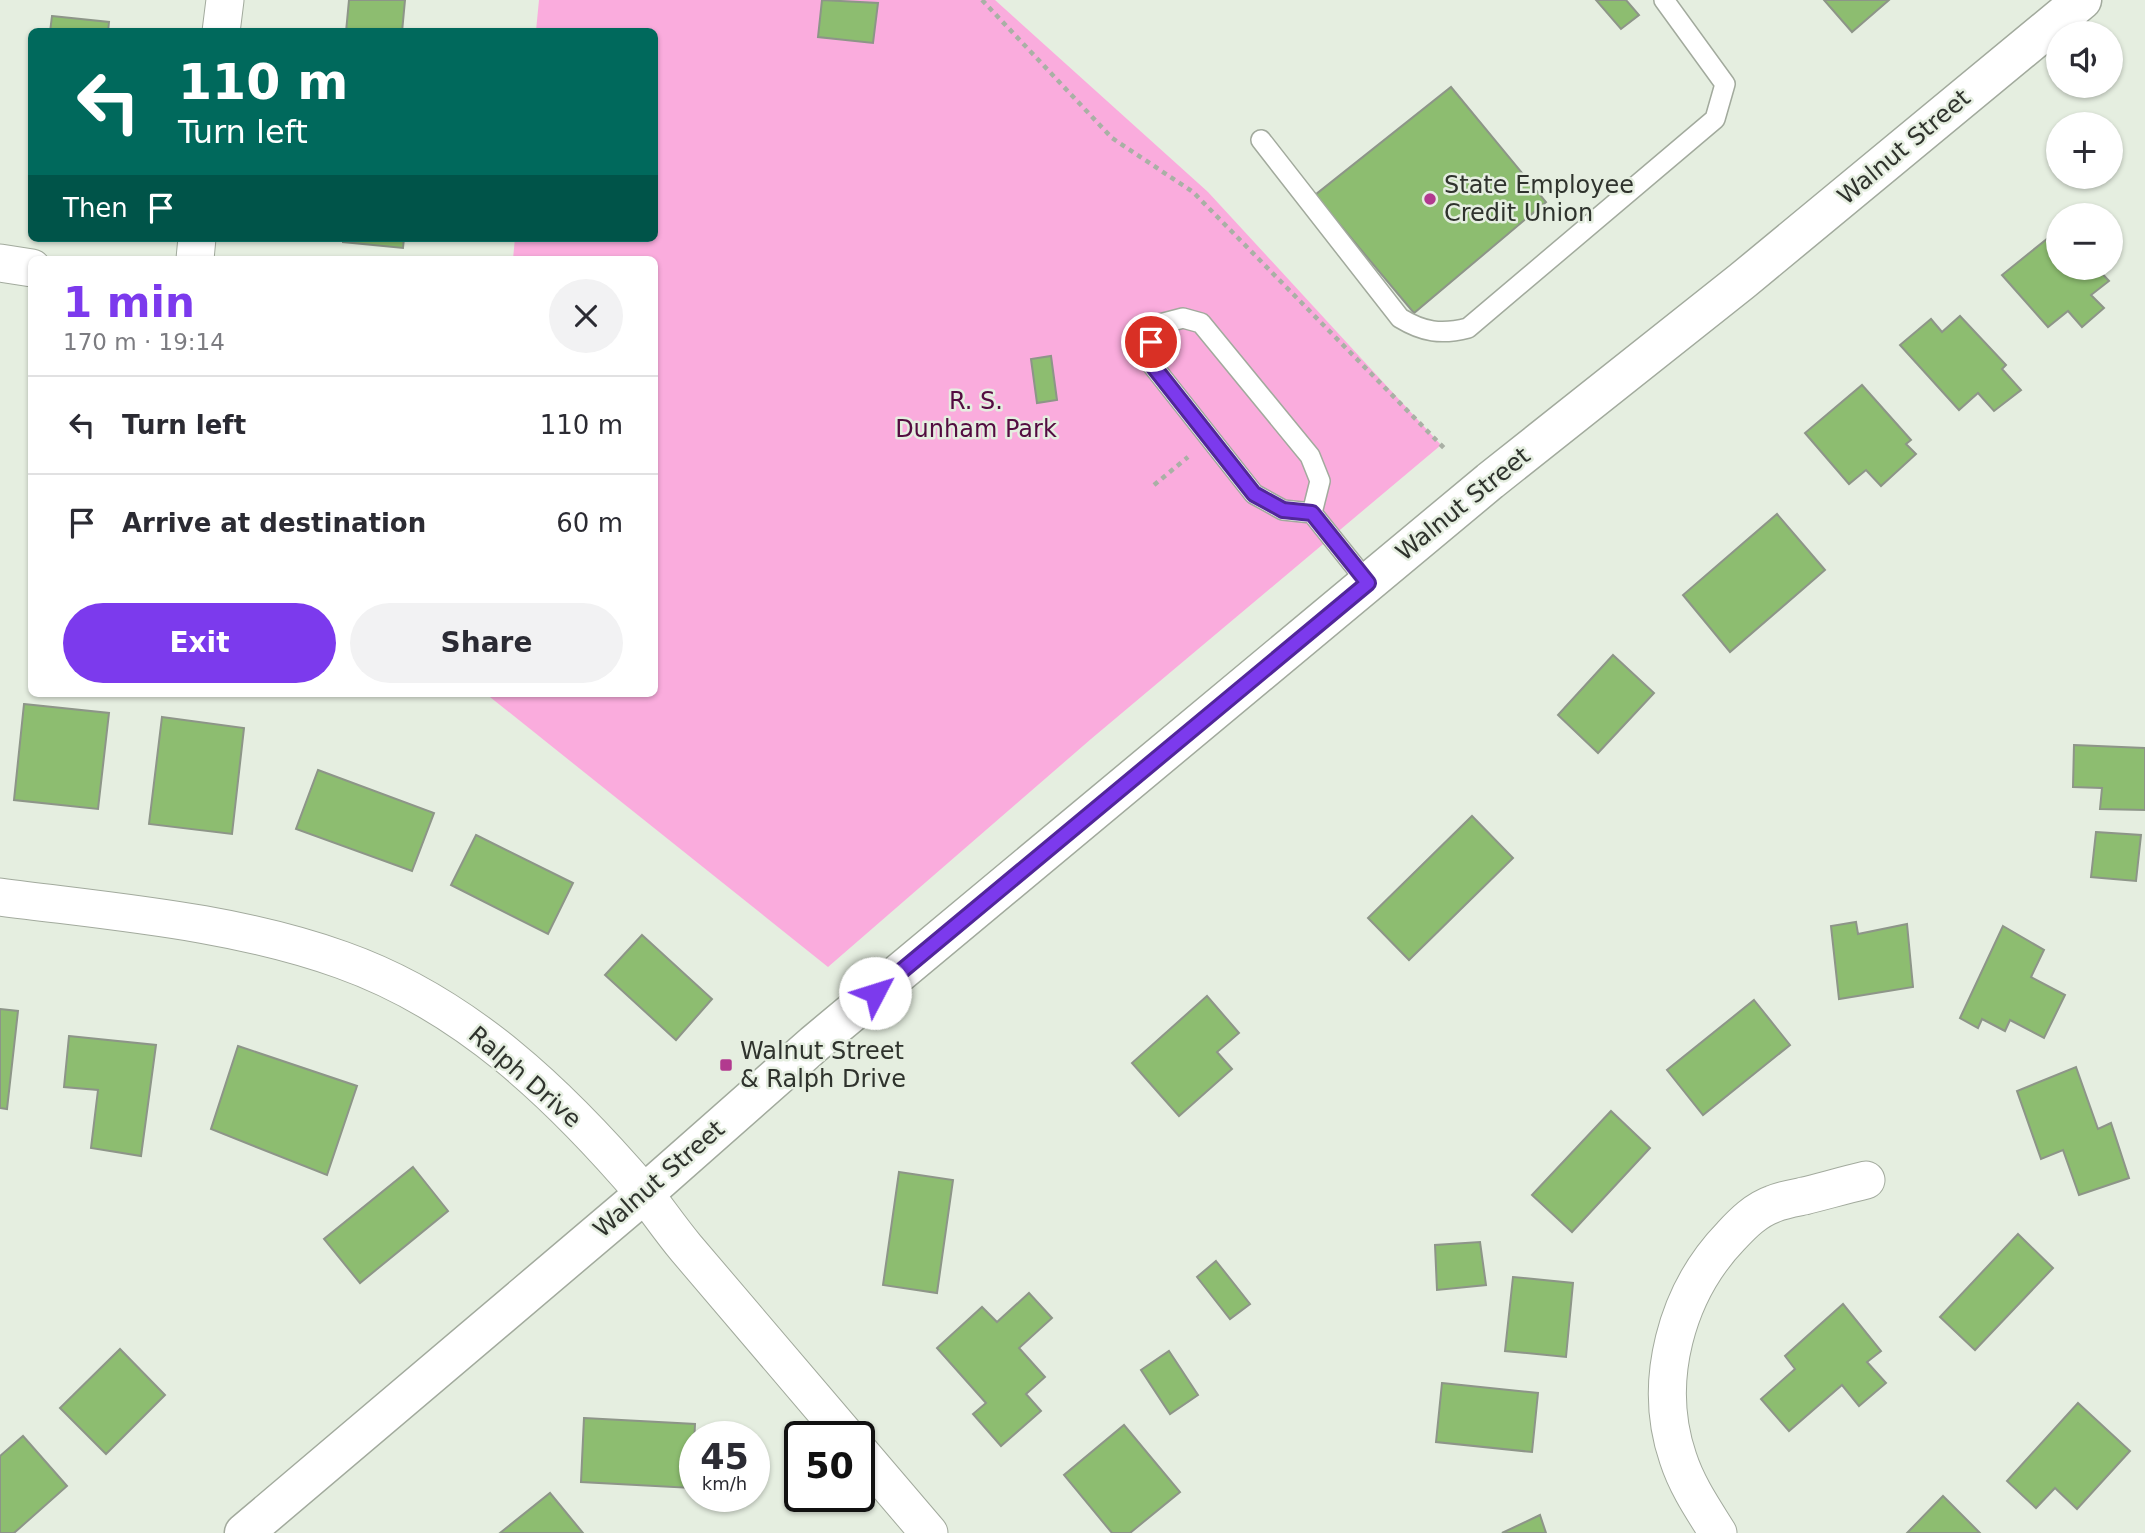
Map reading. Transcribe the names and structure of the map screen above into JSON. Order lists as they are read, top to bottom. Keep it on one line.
{"streets":{"main road":["Walnut Street"],"street":["Ralph Drive"]},"crossings":[["Walnut Street","Ralph Drive"]],"parks":["R. S. Dunham Park"],"places":{"other":["State Employee Credit Union"],"transit":["Walnut Street & Ralph Drive"]},"page":{"map_buttons":["+","−"],"turn":["110 m","Turn left"],"then":"Then","heading":["1 min","170 m · 19:14"],"list":[{"name":"Turn left","value":"110 m"},{"name":"Arrive at destination","value":"60 m"}],"buttons":["Exit","Share"],"speed":"45 km/h","limit":"50"}}
